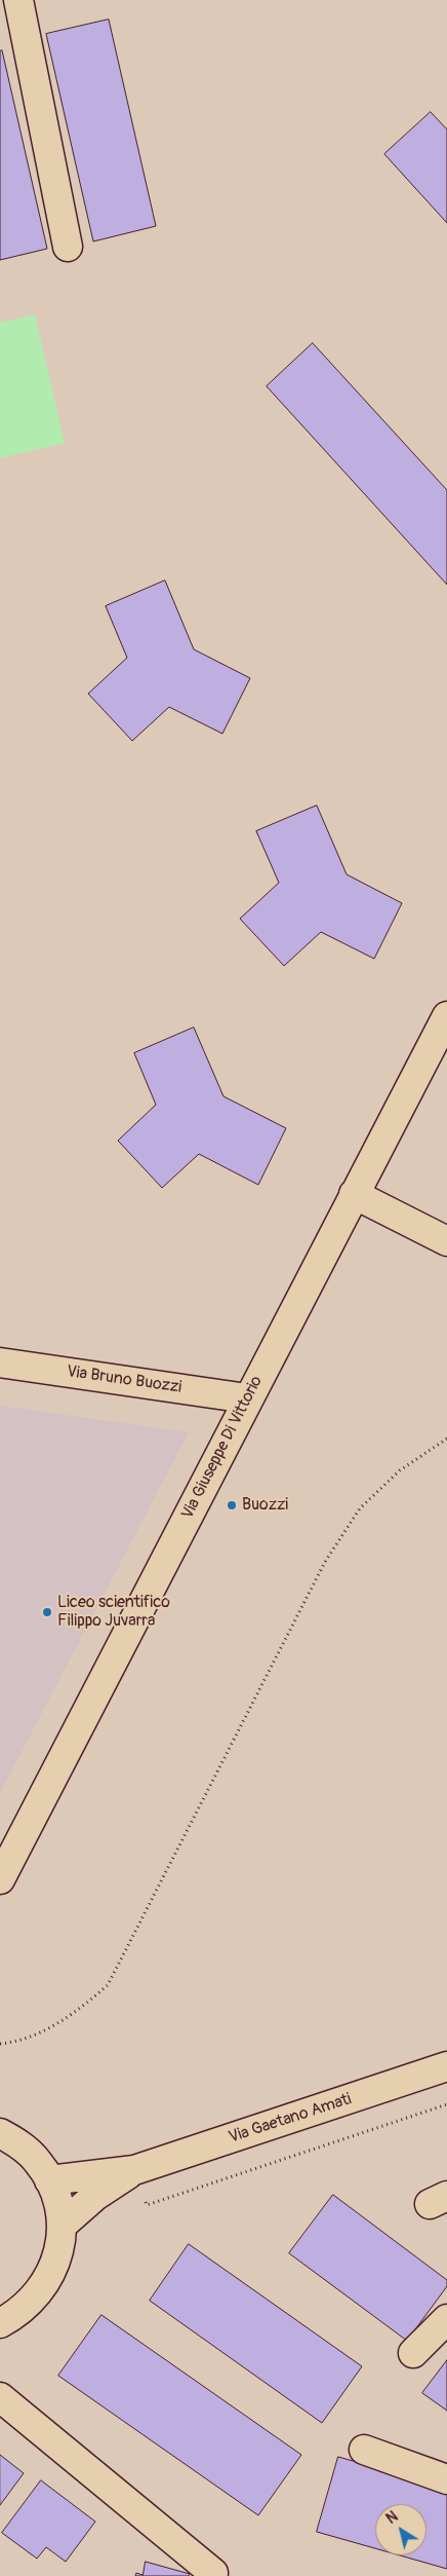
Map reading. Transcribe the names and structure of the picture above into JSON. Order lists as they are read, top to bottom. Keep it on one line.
{"streets":{"street":["Via Bruno Buozzi","Via Giuseppe Di Vittorio","Via Gaetano Amati"]},"crossings":[["Via Bruno Buozzi","Via Giuseppe Di Vittorio"]],"places":["Buozzi","Liceo scientifico Filippo Juvarra"],"north":"top left"}
